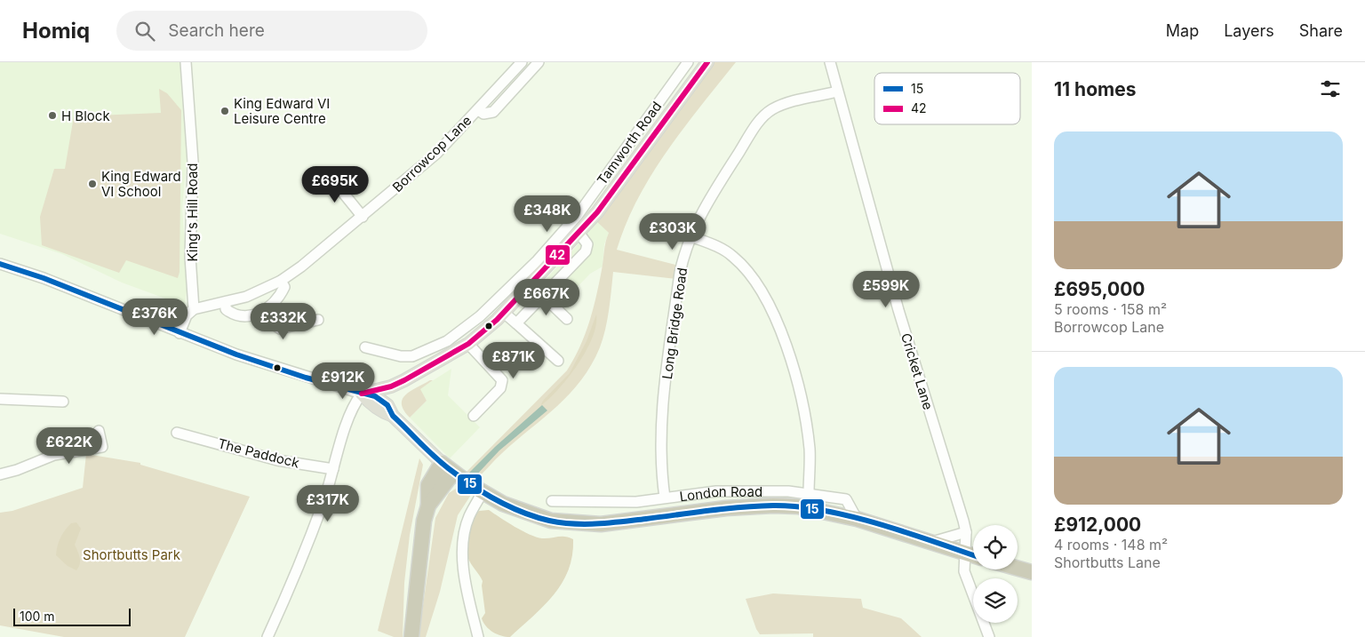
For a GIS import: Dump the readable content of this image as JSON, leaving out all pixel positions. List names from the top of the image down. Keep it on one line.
{"streets":{"highway":["London Road"],"main road":["Tamworth Road"],"street":["Borrowcop Lane","King's Hill Road","Long Bridge Road","Cricket Lane","The Paddock"]},"crossings":[["Tamworth Road","London Road"],["Borrowcop Lane","King's Hill Road"],["Long Bridge Road","Cricket Lane"],["Long Bridge Road","London Road"],["Cricket Lane","London Road"]],"parks":["Shortbutts Park"],"places":["King Edward VI Leisure Centre","H Block","King Edward VI School"],"lines":["transit line 42","transit line 15"],"legend":["15","42"],"scale_bar":"100 m","page":{"header":"Homiq","search":"Search here","nav":["Map","Layers","Share"],"heading":"11 homes","list":[{"name":"£695,000","note":"5 rooms · 158 m² · Borrowcop Lane"},{"name":"£912,000","note":"4 rooms · 148 m² · Shortbutts Lane"}],"price":["£695K","£348K","£303K","£599K","£667K","£376K","£332K","£871K","£912K","£622K","£317K"],"scale":"100 m"}}
